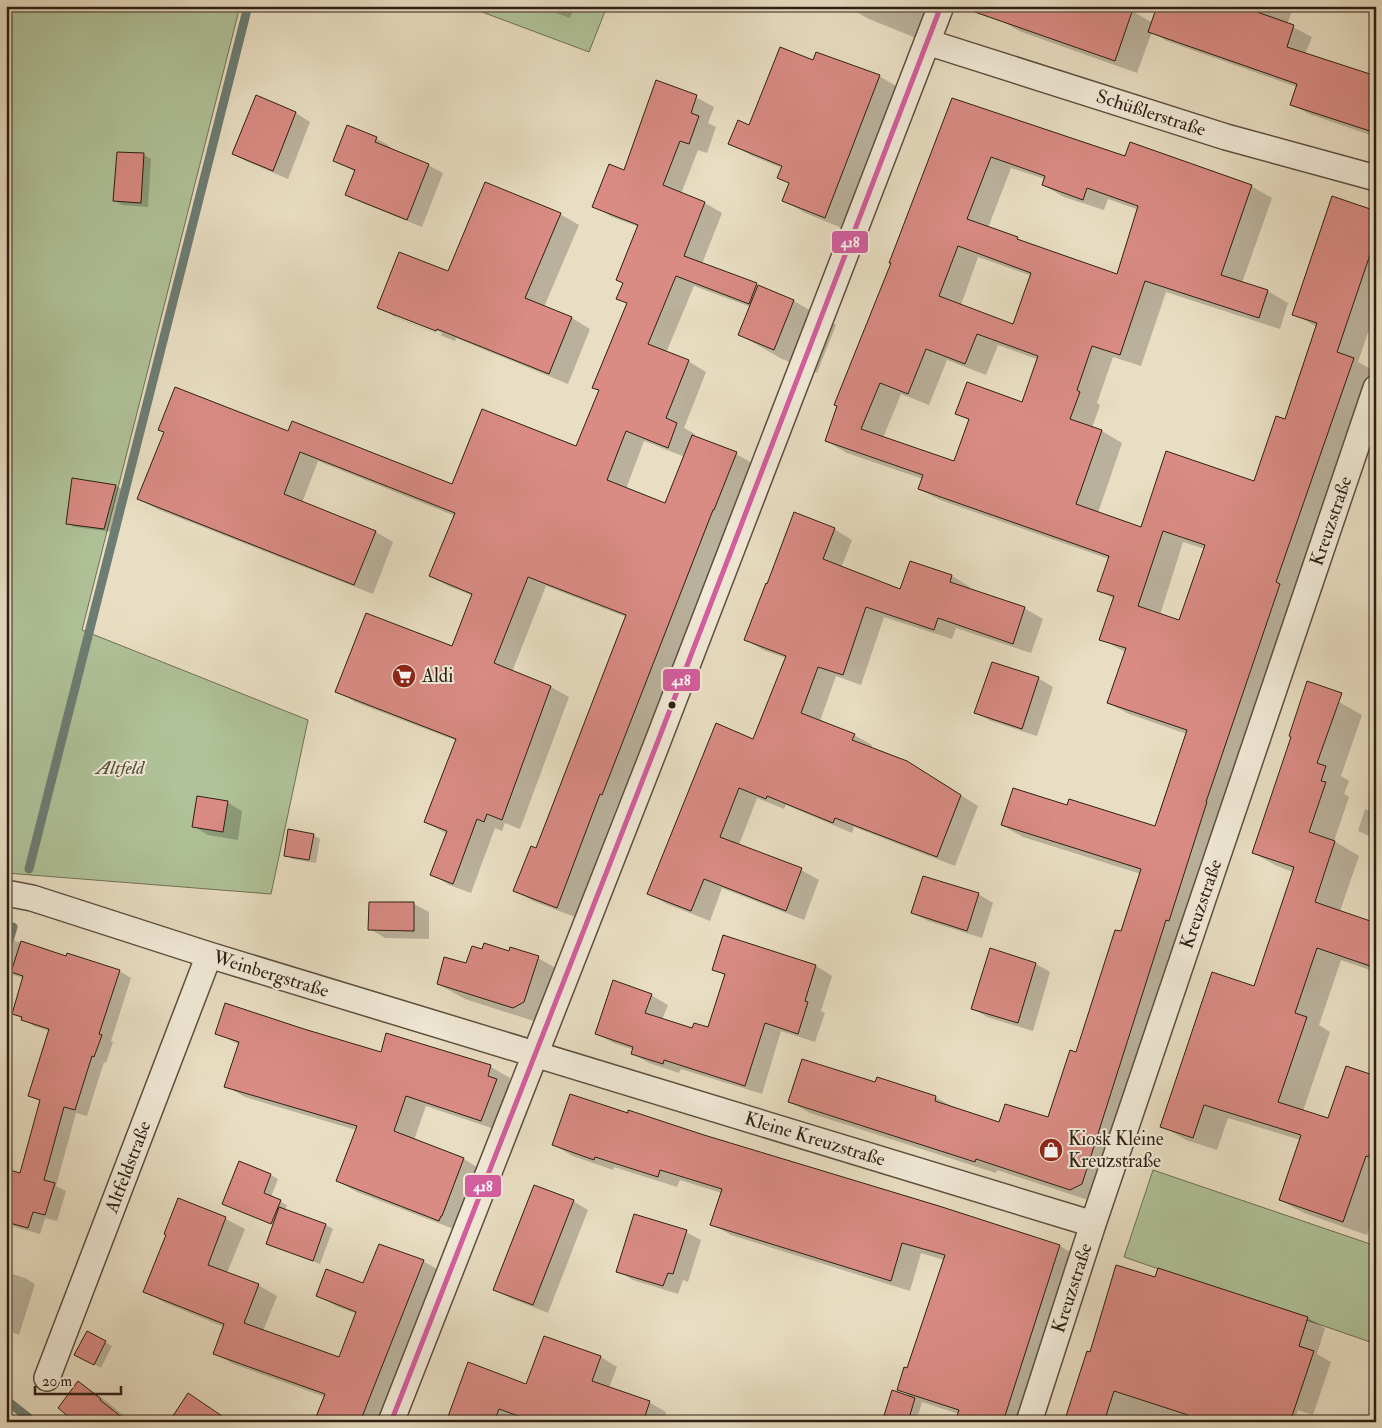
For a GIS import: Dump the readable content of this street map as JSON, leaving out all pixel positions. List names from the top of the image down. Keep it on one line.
{"streets":{"street":["Schüßlerstraße","Kreuzstraße","Weinbergstraße","Kleine Kreuzstraße","Altfeldstraße"]},"crossings":[["Kreuzstraße","Kleine Kreuzstraße"],["Weinbergstraße","Kleine Kreuzstraße"],["Weinbergstraße","Altfeldstraße"]],"parks":["Altfeld"],"places":{"supermarket":["Aldi"],"shop":["Kiosk Kleine Kreuzstraße"]},"lines":["transit line 418"],"scale_bar":"20 m"}
